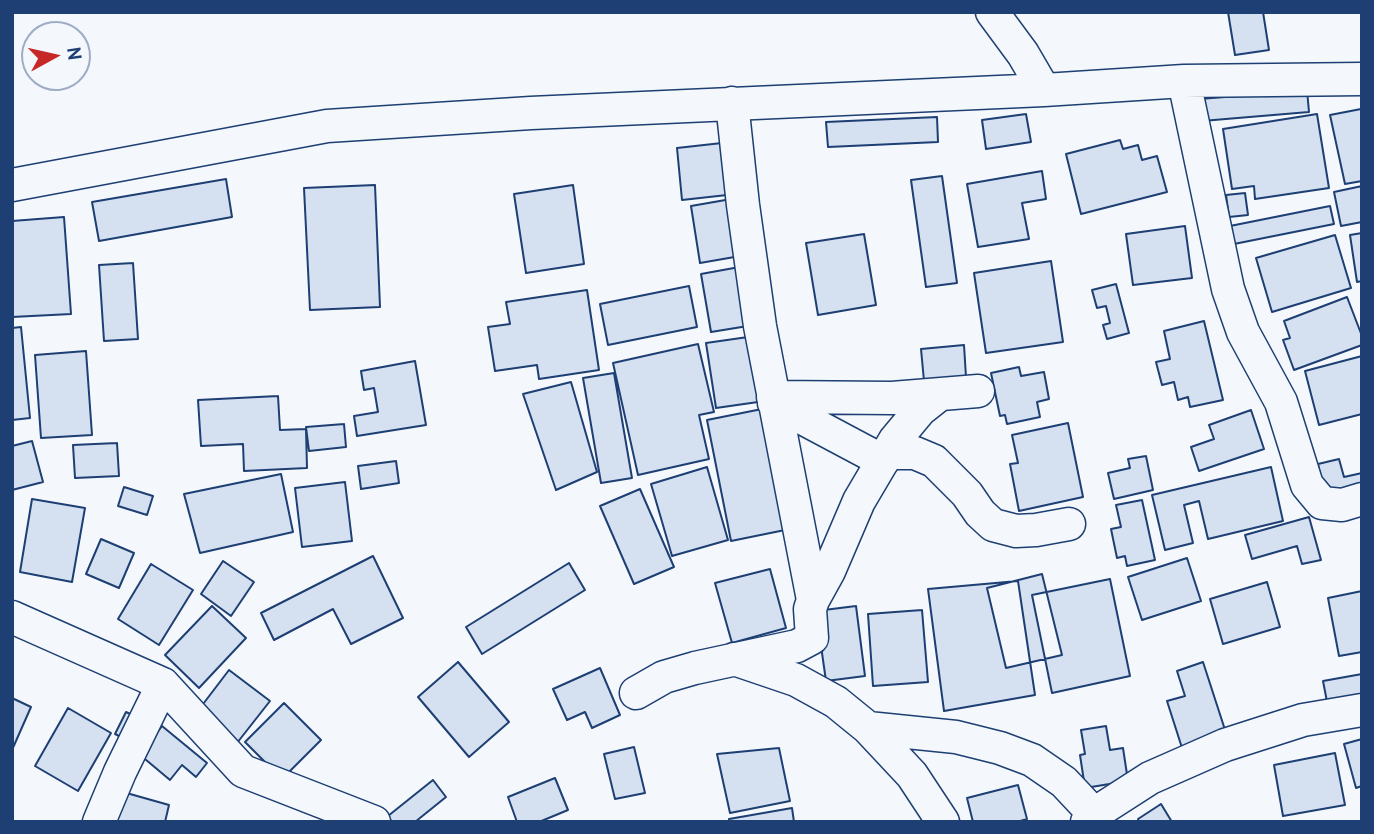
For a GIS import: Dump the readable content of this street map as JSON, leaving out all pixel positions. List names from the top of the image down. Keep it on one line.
{"north":"right"}
